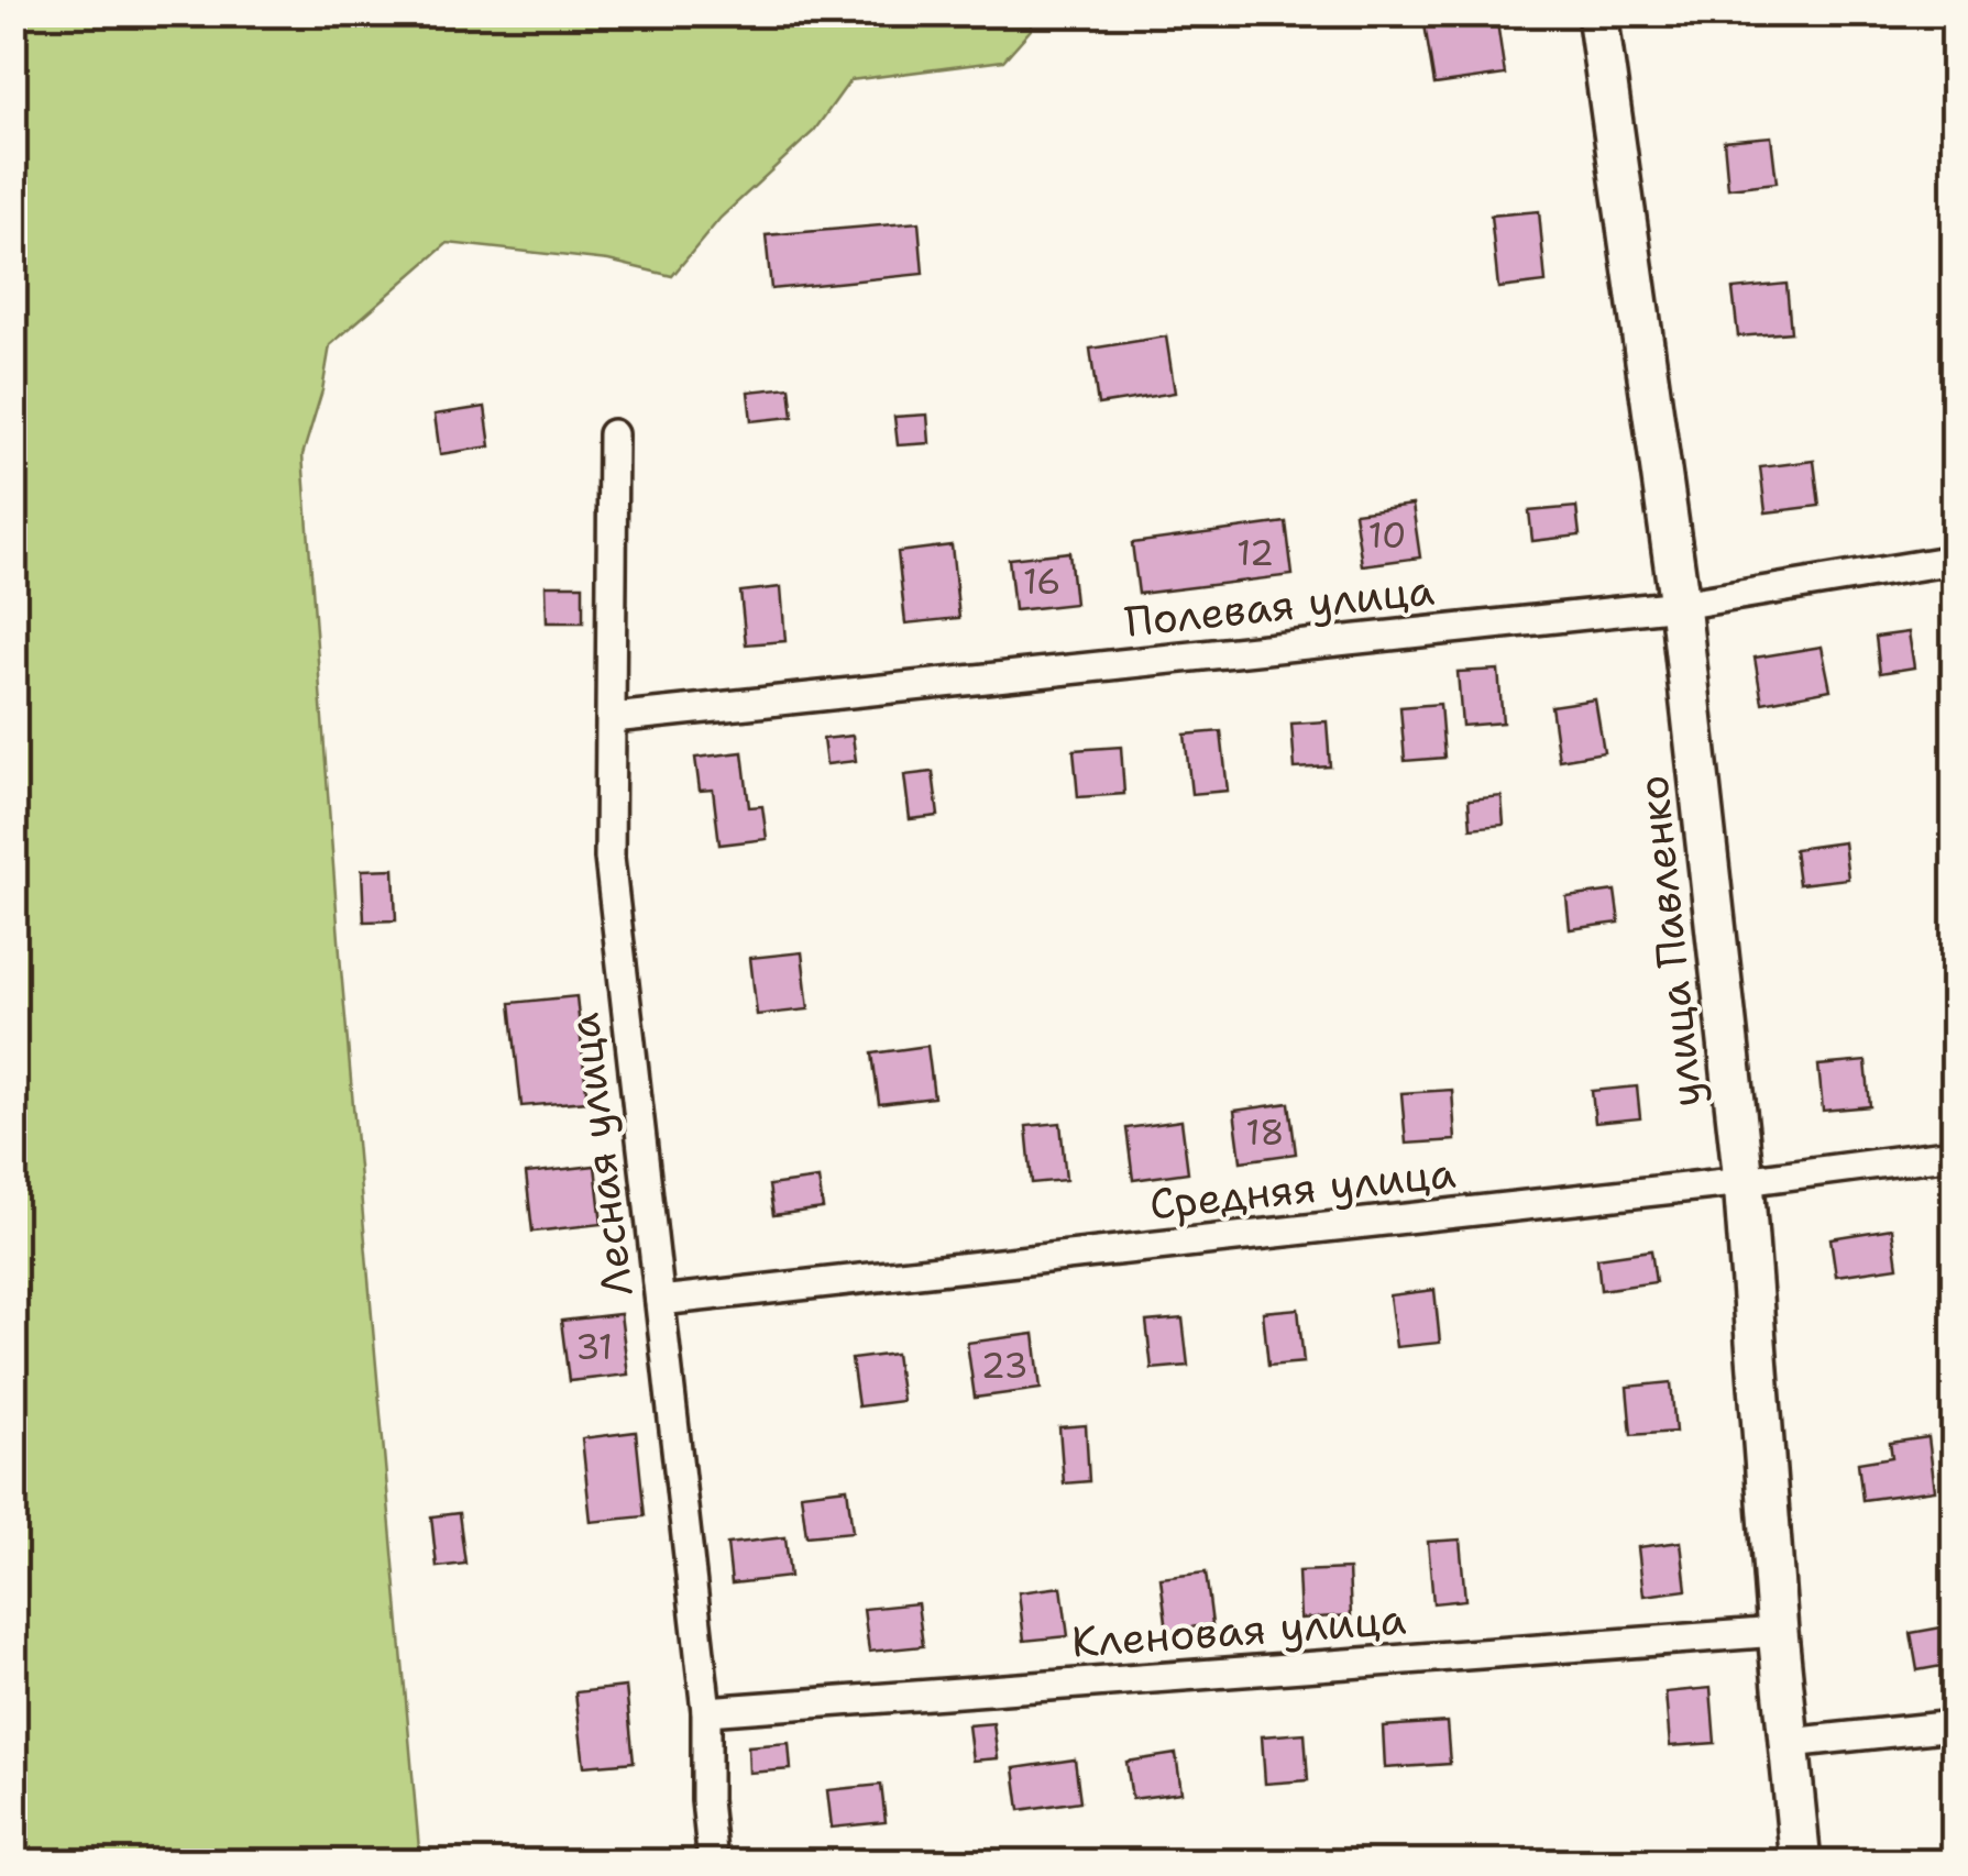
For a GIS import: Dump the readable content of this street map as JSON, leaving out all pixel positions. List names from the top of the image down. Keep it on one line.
{"streets":{"street":["Полевая улица","улица Павленко","Лесная улица","Средняя улица","Кленовая улица"]},"crossings":[["Полевая улица","улица Павленко"],["Полевая улица","Лесная улица"],["улица Павленко","Средняя улица"],["улица Павленко","Кленовая улица"],["Лесная улица","Средняя улица"],["Лесная улица","Кленовая улица"]],"house_numbers":["10","12","16","18","31","23"]}
